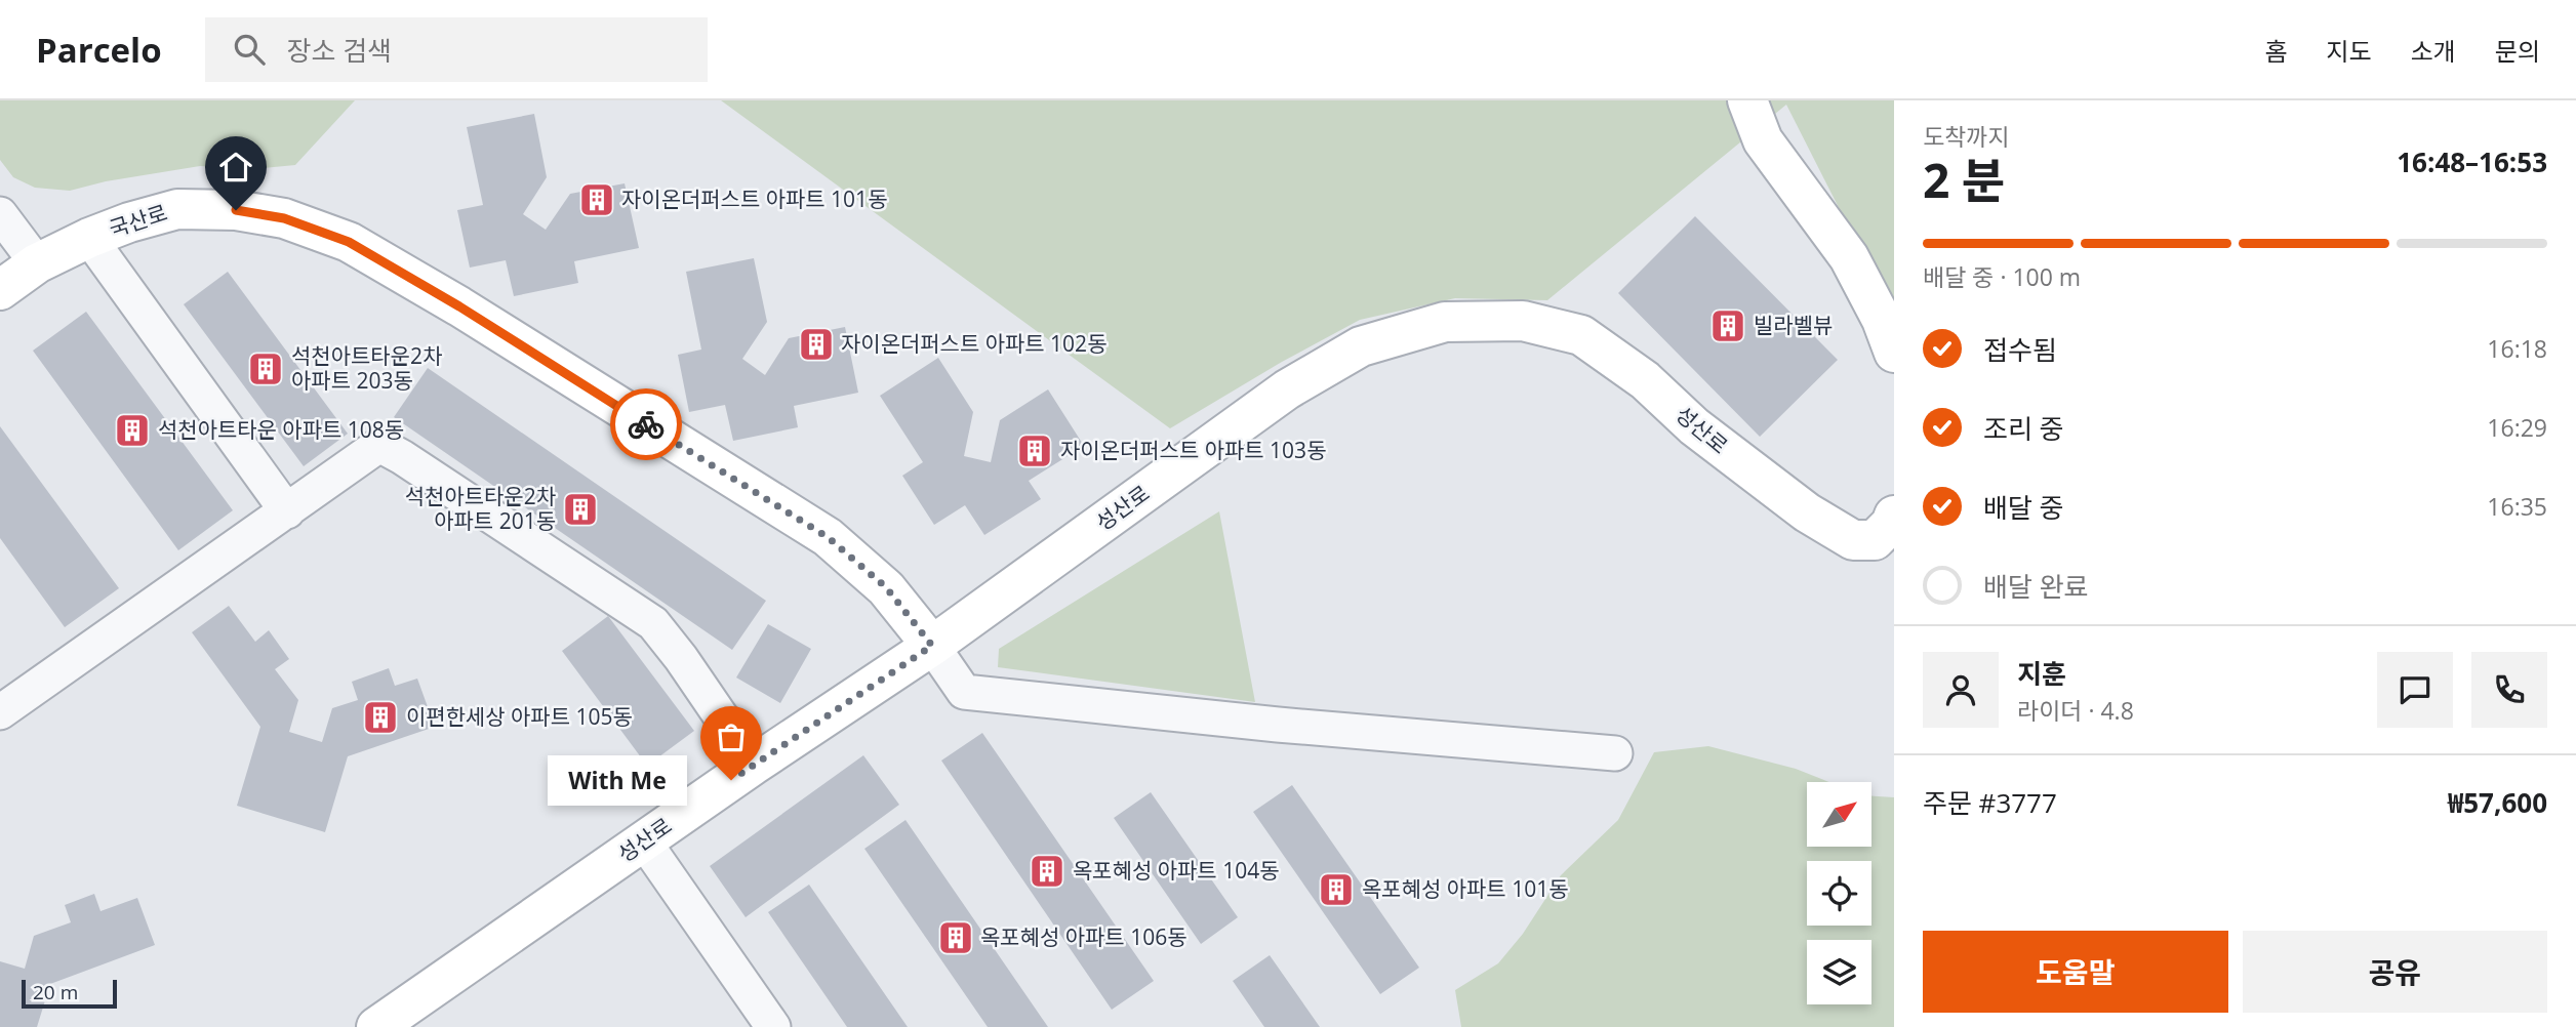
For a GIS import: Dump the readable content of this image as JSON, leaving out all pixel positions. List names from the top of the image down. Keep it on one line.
{"streets":{"street":["국산로","성산로"]},"crossings":[["국산로","성산로"]],"places":{"building":["자이온더퍼스트 아파트 101동","빌라벨뷰","자이온더퍼스트 아파트 102동","석천아트타운2차 아파트 203동","석천아트타운 아파트 108동","자이온더퍼스트 아파트 103동","석천아트타운2차 아파트 201동","이편한세상 아파트 105동","옥포혜성 아파트 104동","옥포혜성 아파트 101동","옥포혜성 아파트 106동"],"other":["With Me"]},"scale_bar":"20 m","north":"top right","page":{"header":"Parcelo","search":"장소 검색","nav":["홈","지도","소개","문의"],"heading":["2 분","도착까지","16:48–16:53"],"panel":["지훈","라이더 · 4.8","주문 #3777","₩57,600"],"bar":"배달 중 · 100 m","list":[["접수됨","16:18"],["조리 중","16:29"],["배달 중","16:35"],"배달 완료"],"bubble":"With Me","buttons":["도움말","공유"],"scale":"20 m"}}
